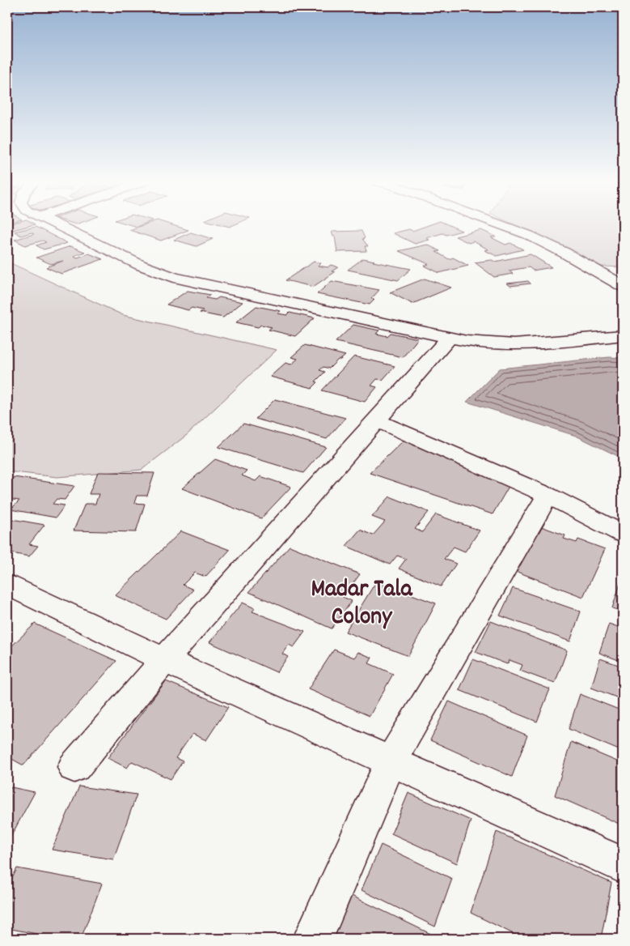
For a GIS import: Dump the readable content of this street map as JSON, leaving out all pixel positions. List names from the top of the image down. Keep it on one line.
{"districts":["Madar Tala Colony"]}
